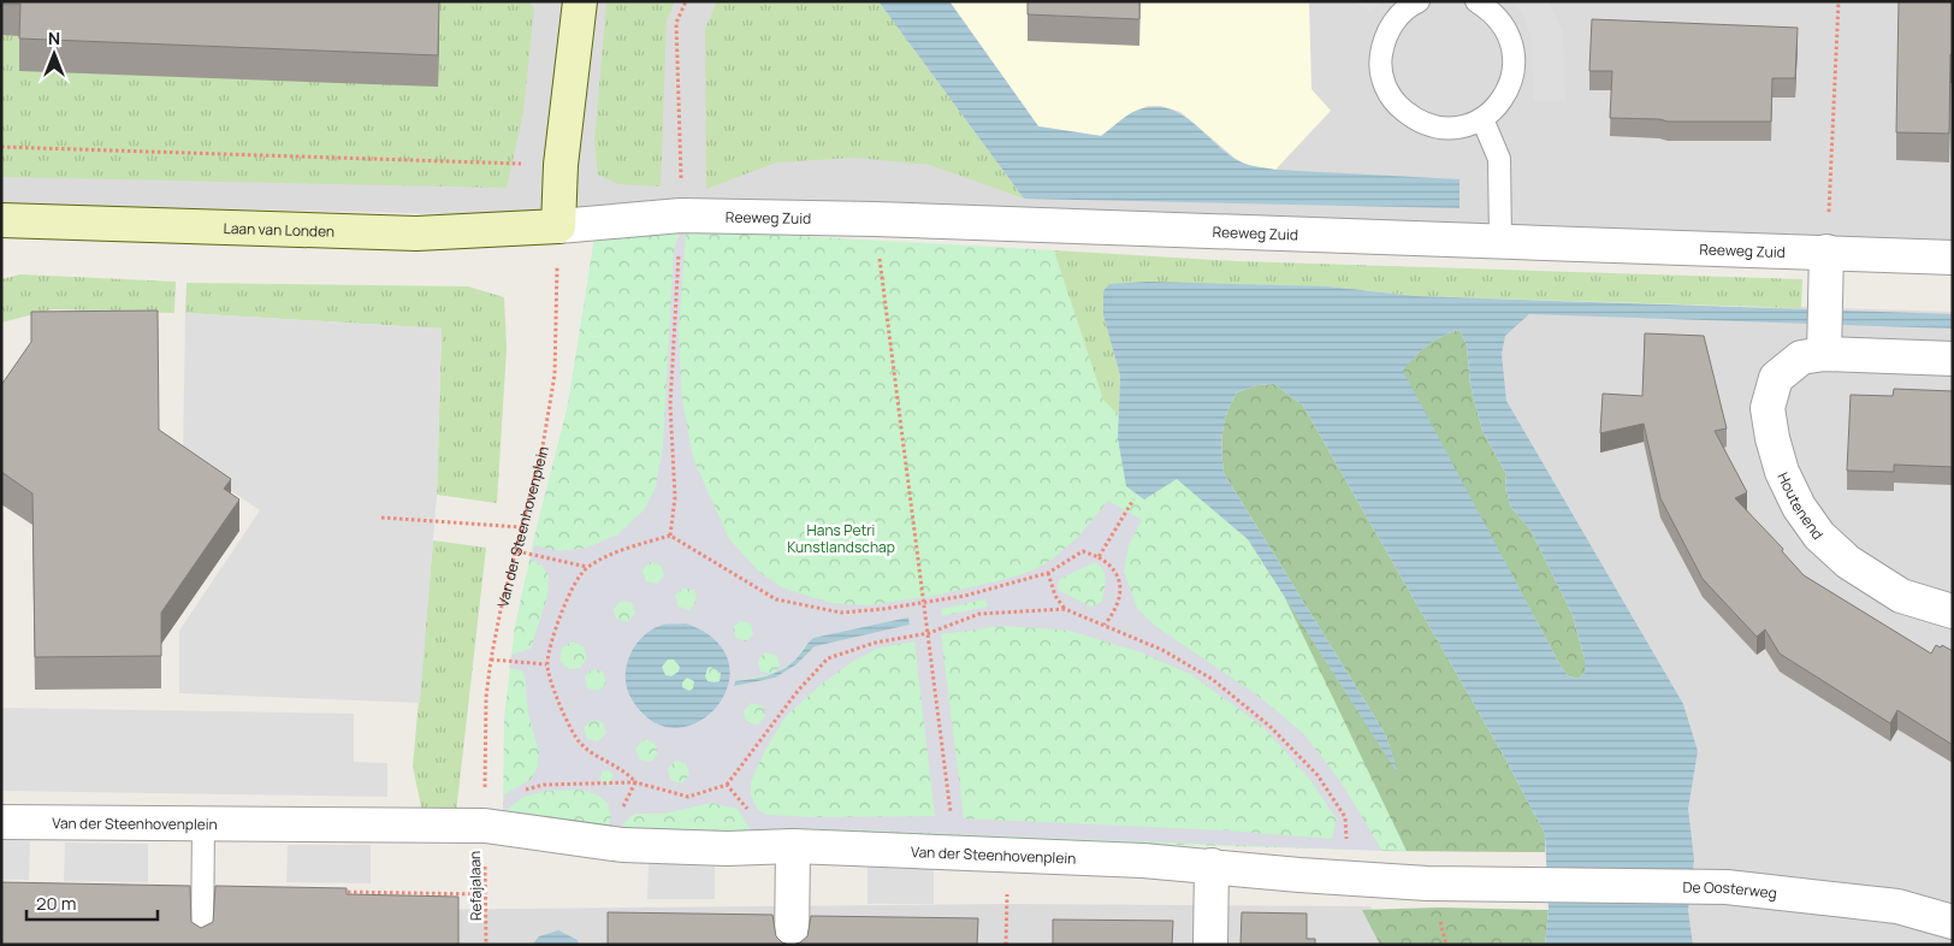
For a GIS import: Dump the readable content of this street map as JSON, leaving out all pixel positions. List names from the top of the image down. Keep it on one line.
{"streets":{"street":["Reeweg Zuid","Laan van Londen","Houtenend","Van der Steenhovenplein","De Oosterweg"],"path":["Refajalaan"]},"crossings":[["Reeweg Zuid","Laan van Londen"],["Reeweg Zuid","Van der Steenhovenplein"],["Laan van Londen","Van der Steenhovenplein"],["Van der Steenhovenplein","Refajalaan"],["Van der Steenhovenplein","De Oosterweg"]],"parks":["Hans Petri Kunstlandschap"],"scale_bar":"20 m","north":"top"}
